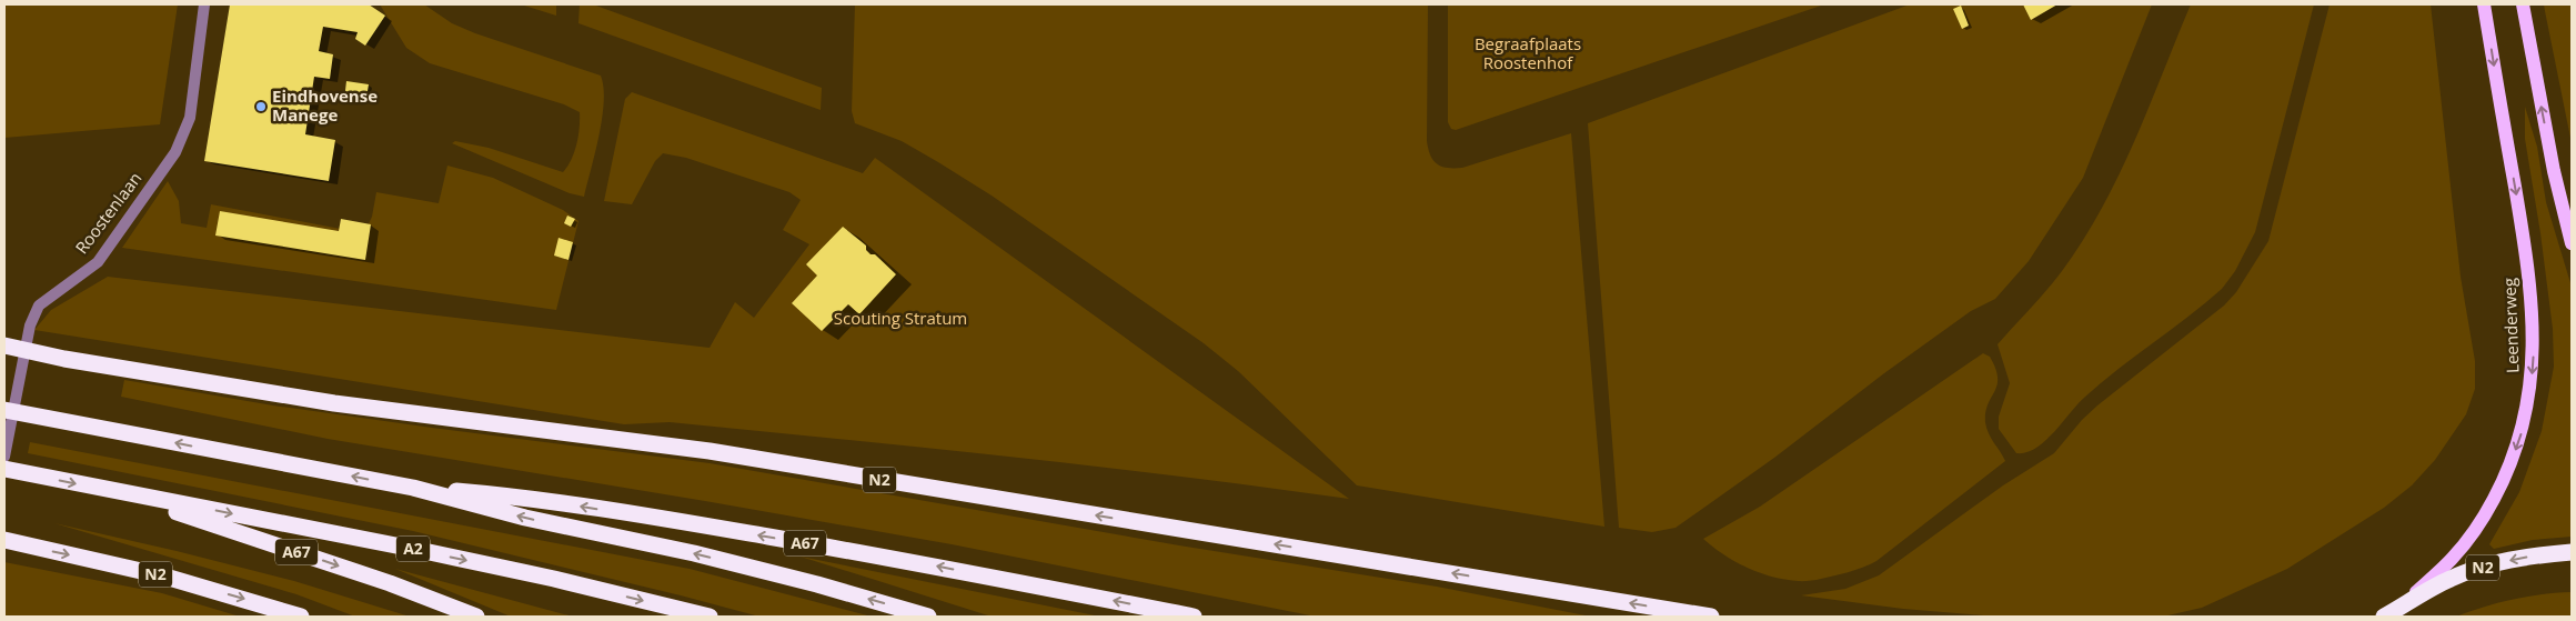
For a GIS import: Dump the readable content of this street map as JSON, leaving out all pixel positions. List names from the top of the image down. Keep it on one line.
{"streets":{"highway":["N2","A67","A2"],"main road":["Leenderweg"],"street":["Roostenlaan"]},"crossings":[["Leenderweg","N2"],["A67","A2"]],"parks":["Begraafplaats Roostenhof","Scouting Stratum"],"places":["Eindhovense Manege"]}
